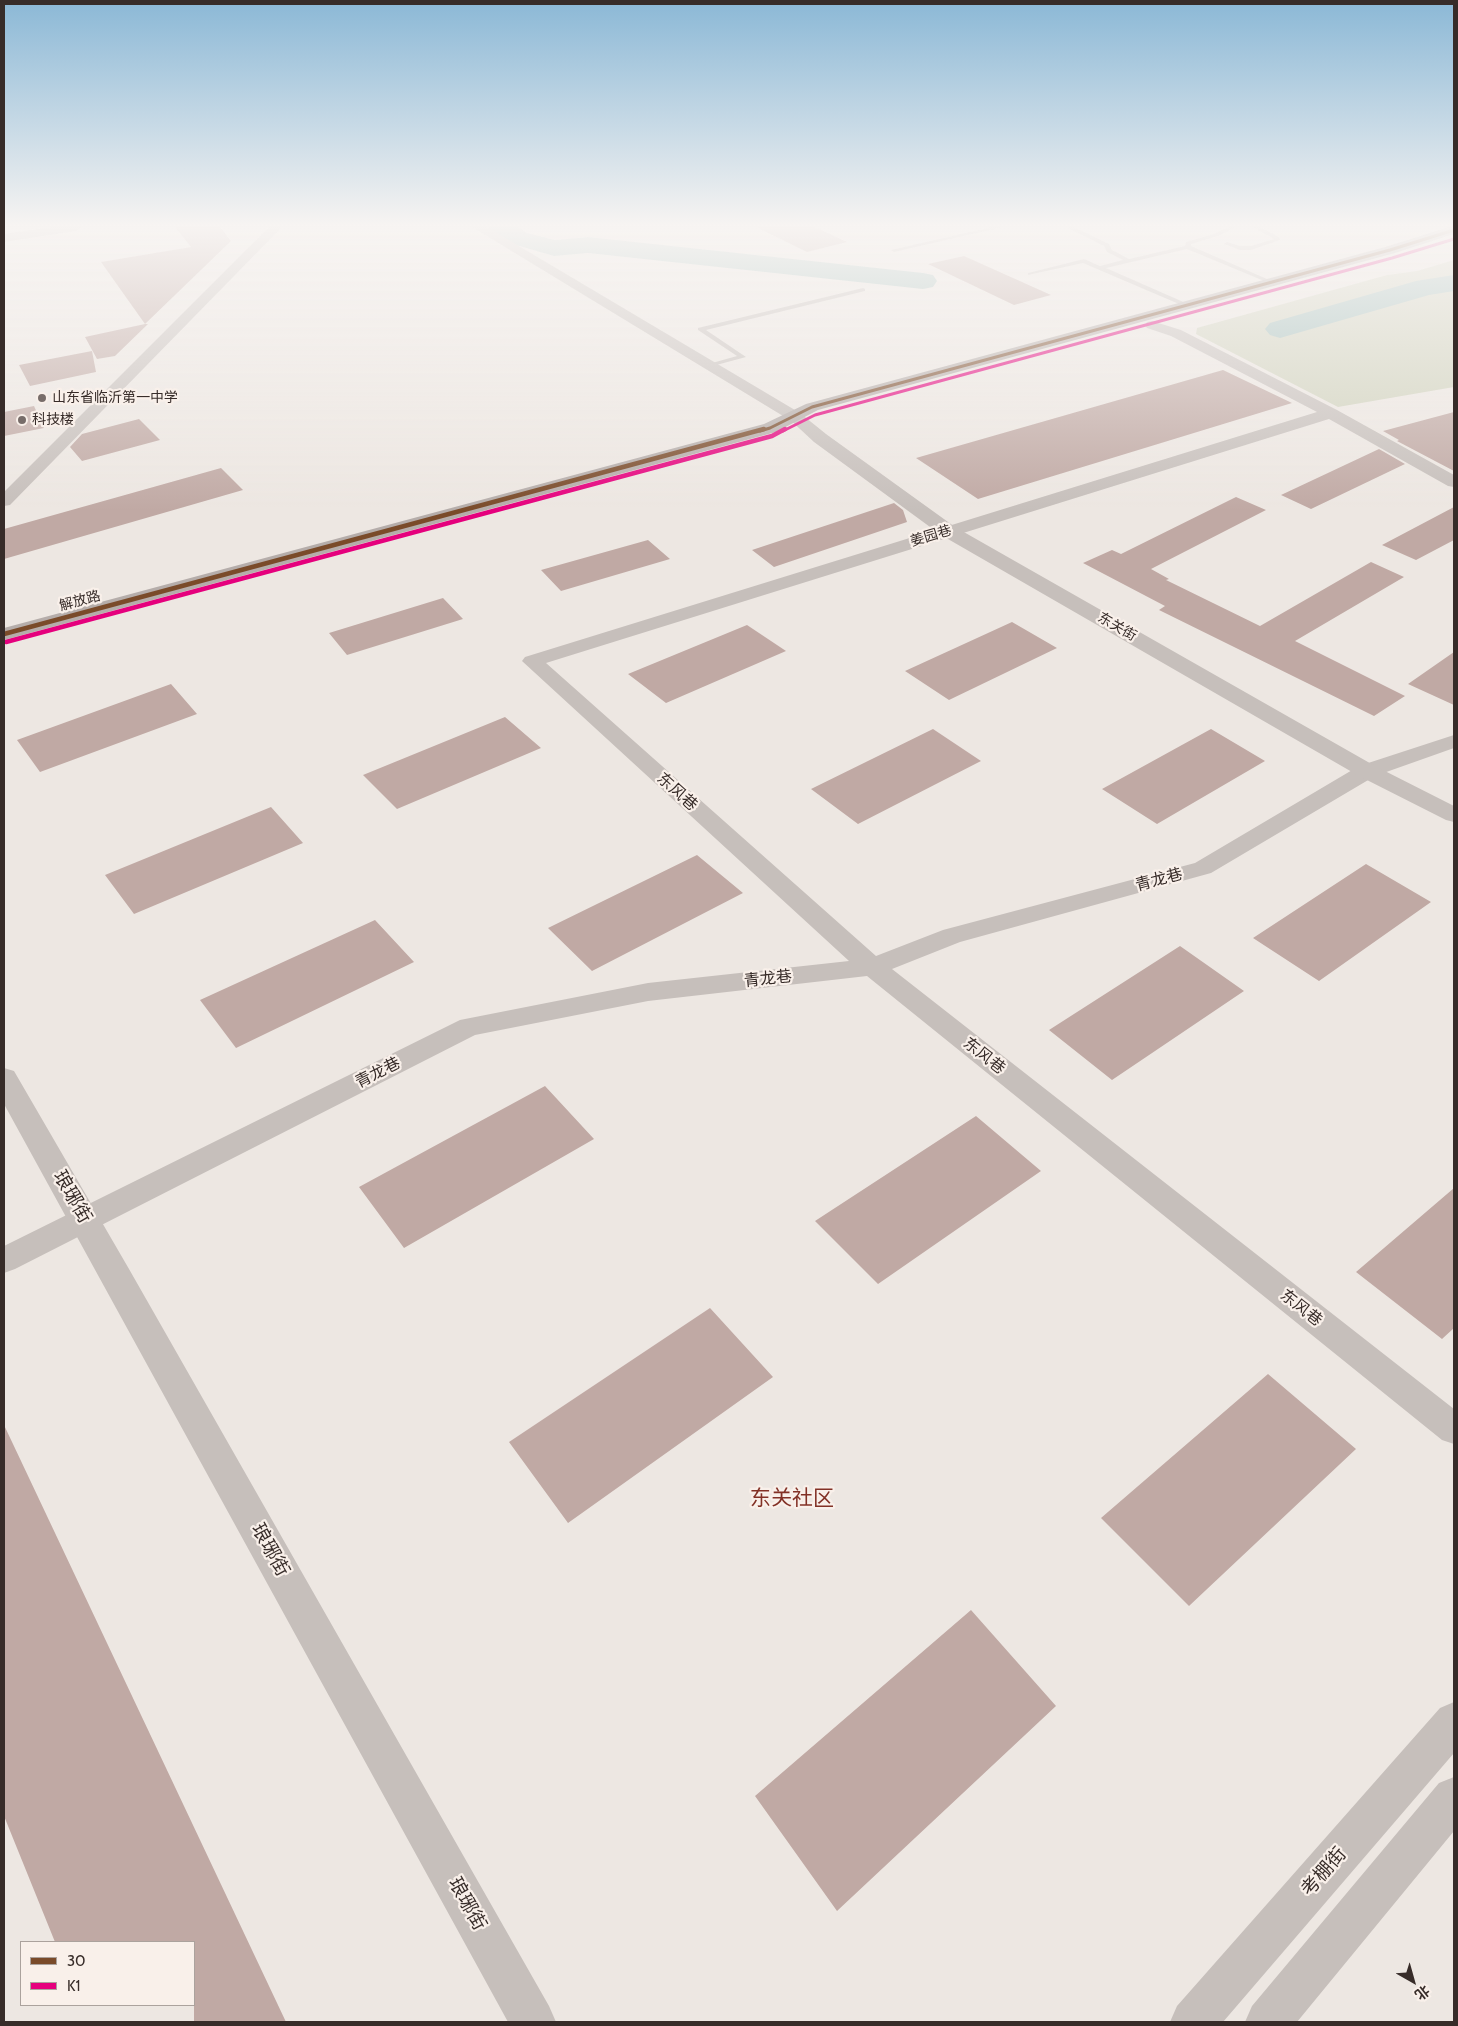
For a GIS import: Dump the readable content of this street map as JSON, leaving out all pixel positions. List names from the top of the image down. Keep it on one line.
{"streets":{"main road":["解放路"],"street":["姜园巷","东关街","东风巷","青龙巷","琅琊街","考棚街"]},"crossings":[["姜园巷","东关街"],["姜园巷","东风巷"],["解放路","东关街"],["东关街","青龙巷"],["东风巷","青龙巷"],["青龙巷","琅琊街"]],"districts":["东关社区"],"places":["山东省临沂第一中学","科技楼"],"lines":["transit line 30","transit line K1"],"legend":["30","K1"],"north":"bottom right"}
